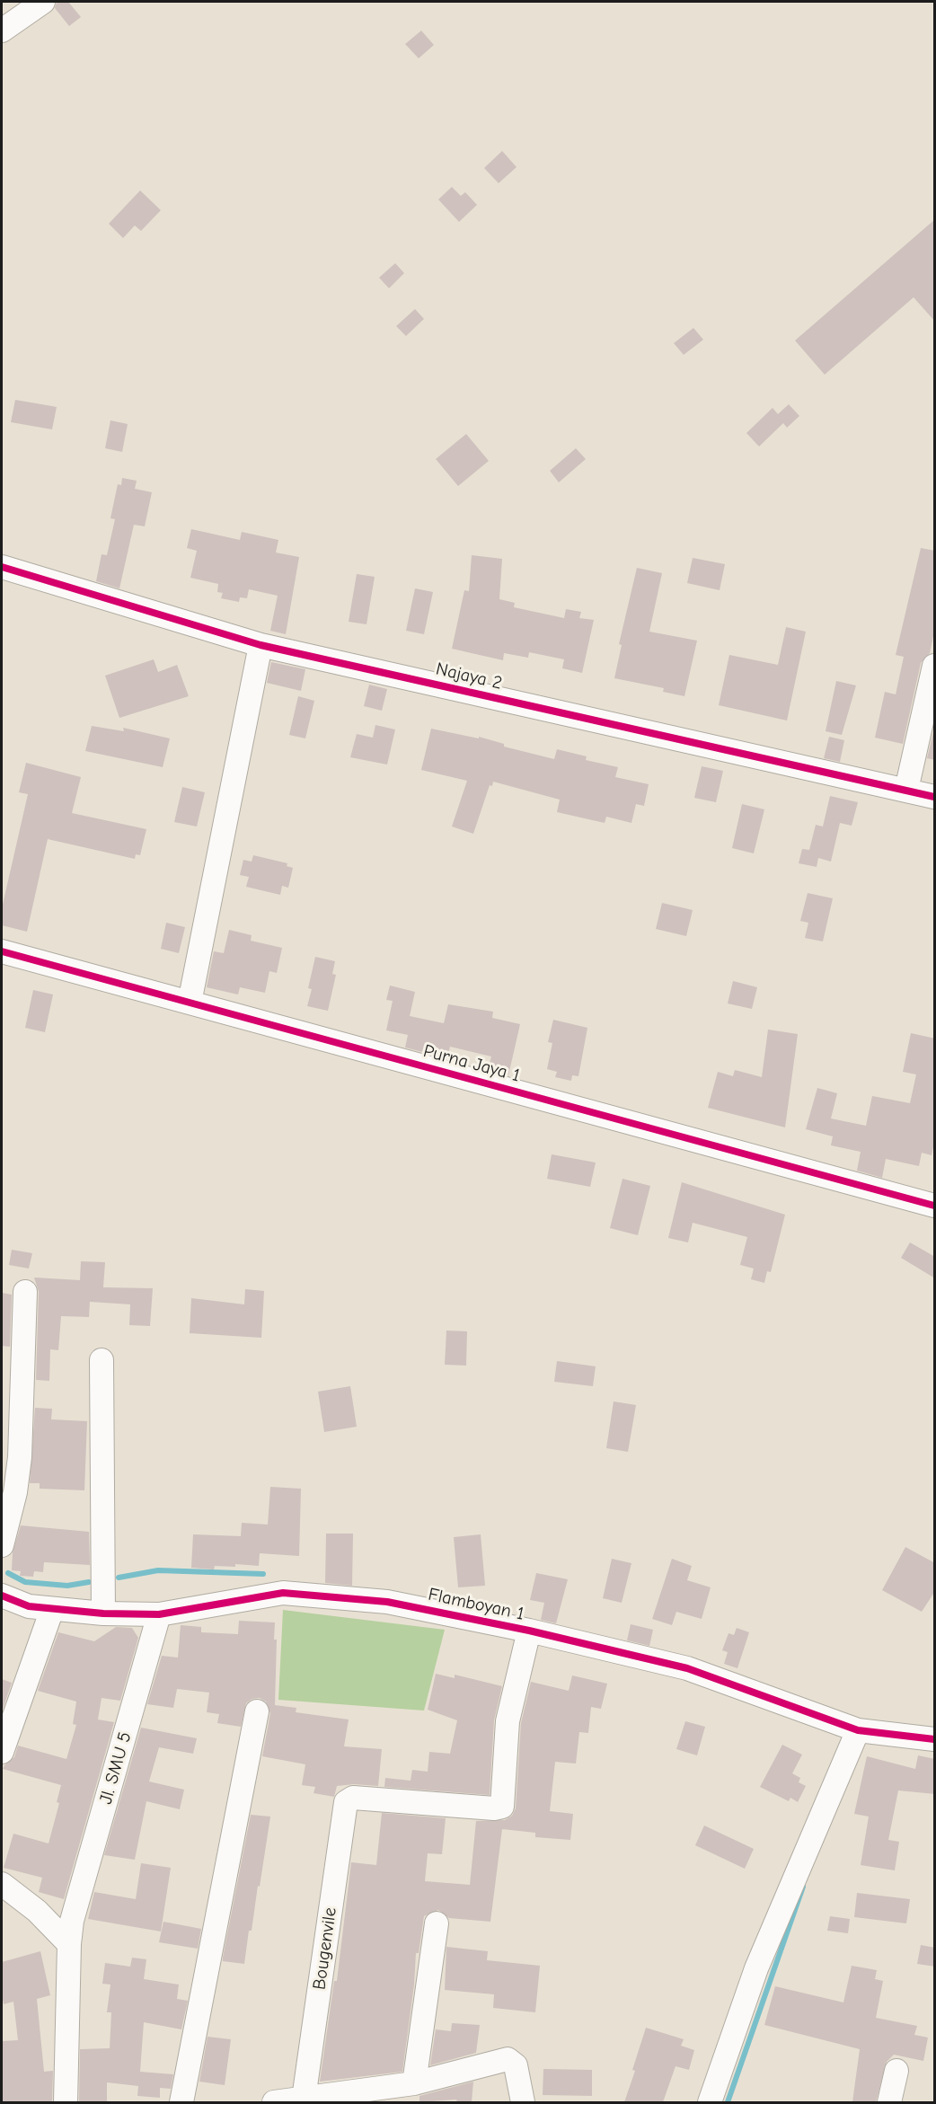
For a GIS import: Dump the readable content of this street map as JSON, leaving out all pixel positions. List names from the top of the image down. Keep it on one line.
{"streets":{"street":["Najaya 2","Purna Jaya 1","Flamboyan 1","Jl. SMU 5","Bougenvile"]},"crossings":[["Flamboyan 1","Jl. SMU 5"],["Flamboyan 1","Bougenvile"]]}
